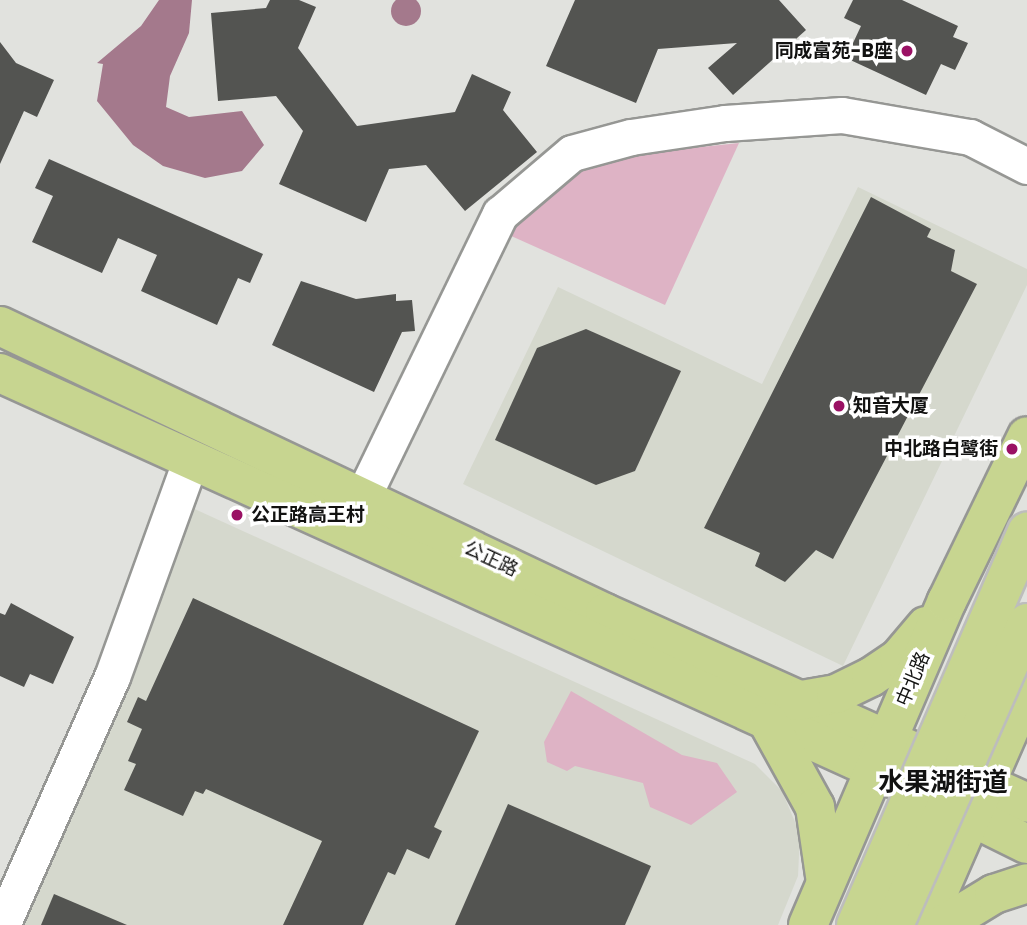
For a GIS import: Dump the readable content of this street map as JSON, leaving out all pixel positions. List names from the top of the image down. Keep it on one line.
{"streets":{"main road":["公正路","中北路"]},"crossings":[["公正路","中北路"]],"districts":["水果湖街道"],"places":["同成富苑-B座","知音大厦","中北路白鹭街","公正路高王村"]}
